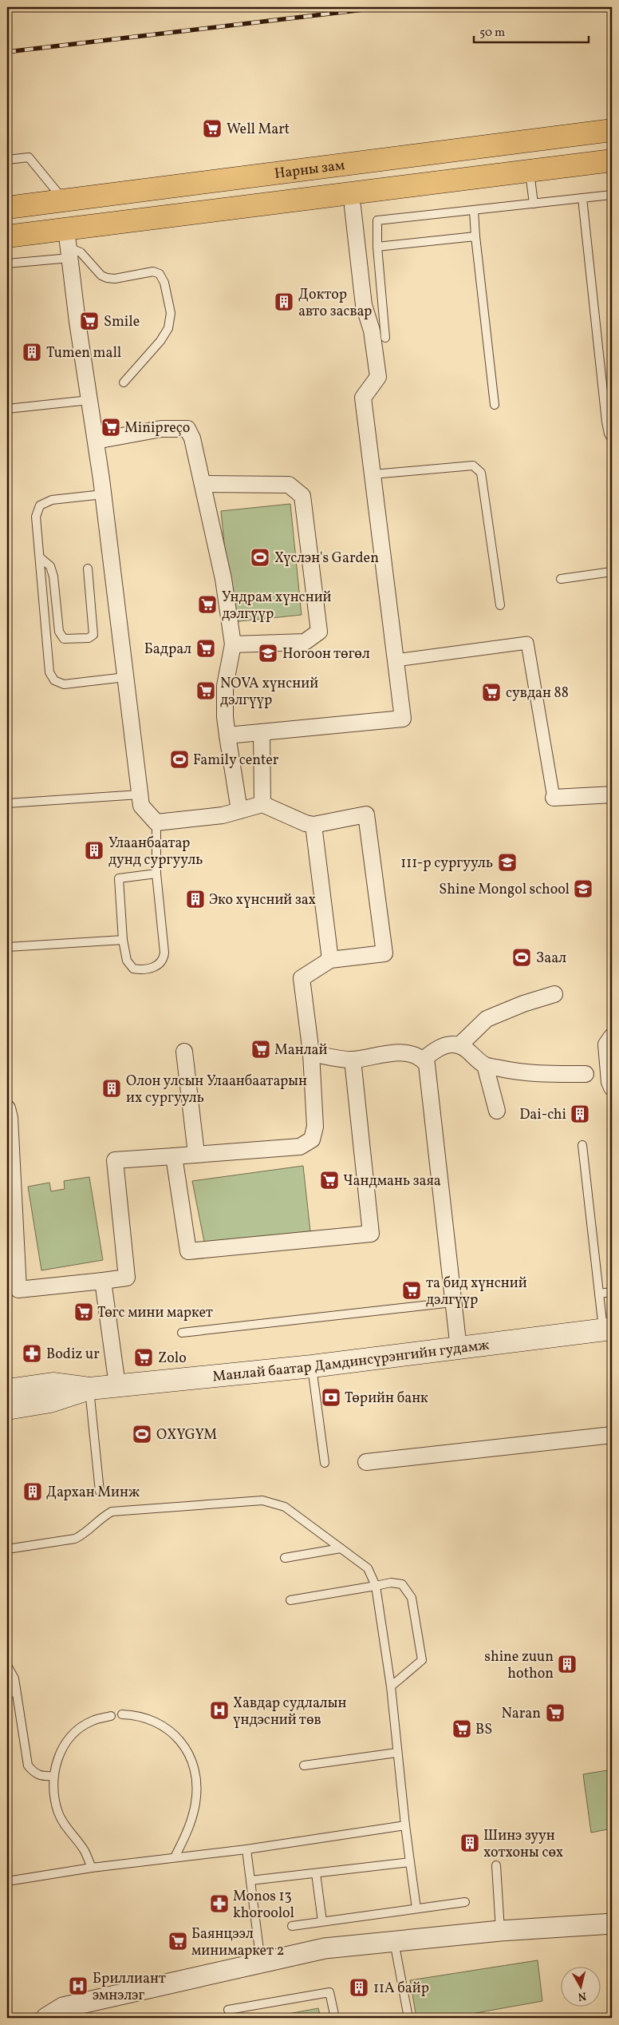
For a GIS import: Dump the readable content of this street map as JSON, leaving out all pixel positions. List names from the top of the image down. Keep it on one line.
{"streets":{"main road":["Нарны зам","Манлай баатар Дамдинсүрэнгийн гудамж"]},"places":{"supermarket":["Well Mart","Smile","Minipreço","Ундрам хүнсний дэлгүүр","Бадрал","NOVA хүнсний дэлгүүр","сувдан 88","Манлай","Чандмань заяа","та бид хүнсний дэлгүүр","Төгс мини маркет","Zolo","Naran","BS","Баянцээл минимаркет 2"],"building":["Доктор авто засвар","Tumen mall","Улаанбаатар дунд сургууль","Эко хүнсний зах","Олон улсын Улаанбаатарын их сургууль","Dai-chi","Дархан Минж","shine zuun hothon","Шинэ зуун хотхоны сөх","11А байр"],"sports":["Хүслэн's Garden","Family center","Заал","OXYGYM"],"school or university":["Ногоон төгөл","111-р сургууль","Shine Mongol school"],"pharmacy":["Bodiz ur","Monos 13 khoroolol"],"bank":["Төрийн банк"],"hospital":["Хавдар судлалын үндэсний төв","Бриллиант эмнэлэг"]},"scale_bar":"50 m","north":"bottom"}
